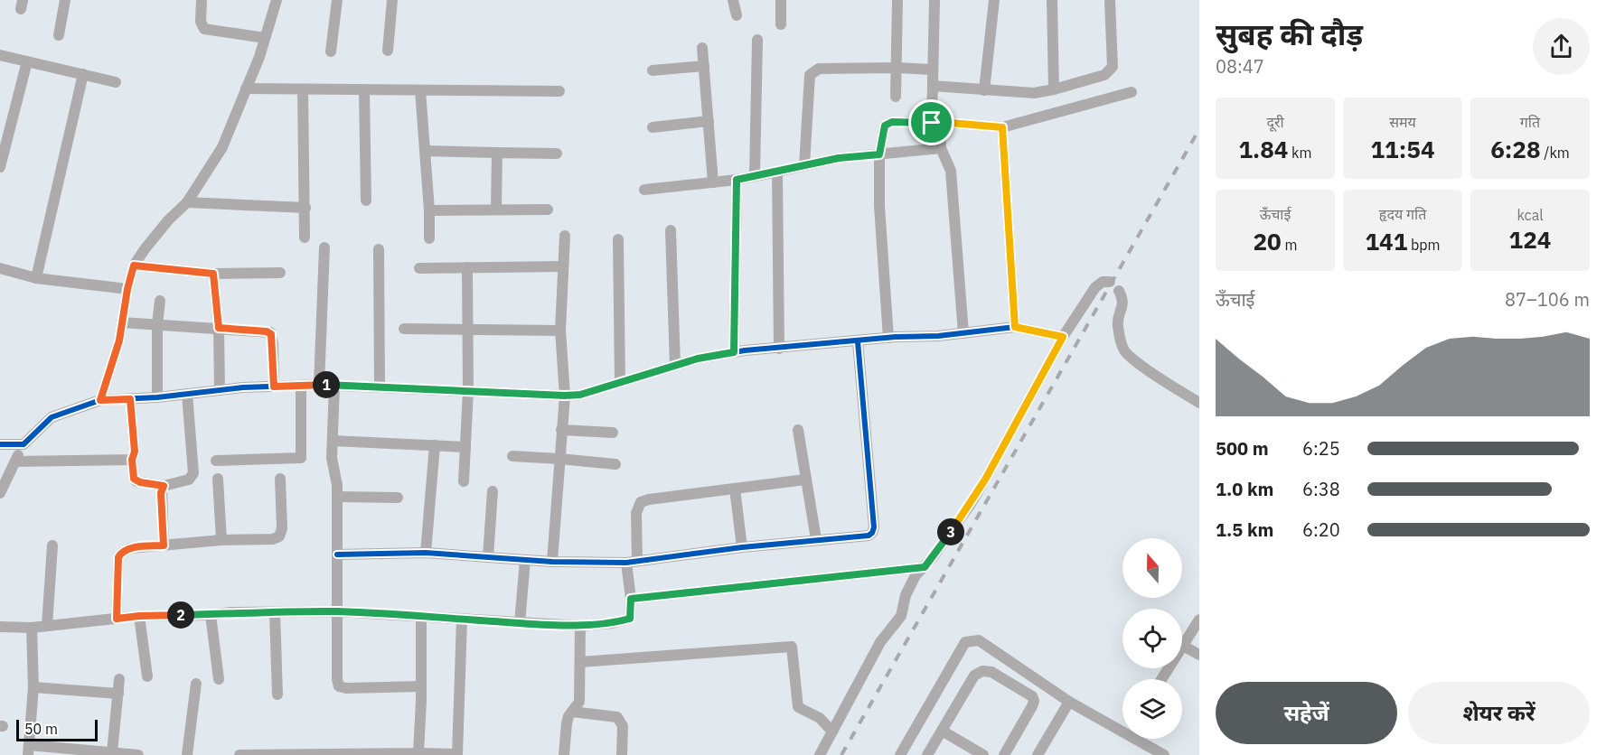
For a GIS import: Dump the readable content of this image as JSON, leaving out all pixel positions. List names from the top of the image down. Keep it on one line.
{"scale_bar":"50 m","north":"top","page":{"heading":["सुबह की दौड़","08:47"],"stats":[["दूरी","1.84 km"],["समय","11:54"],["गति","6:28 /km"],["ऊँचाई","20 m"],["हृदय गति","141 bpm"],["kcal","124"]],"chart":["ऊँचाई","87–106 m"],"pins":["1","3","2"],"list":[{"name":"500 m","note":"6:25"},{"name":"1.0 km","note":"6:38"},{"name":"1.5 km","note":"6:20"}],"buttons":["सहेजें","शेयर करें"],"scale":"50 m"}}
